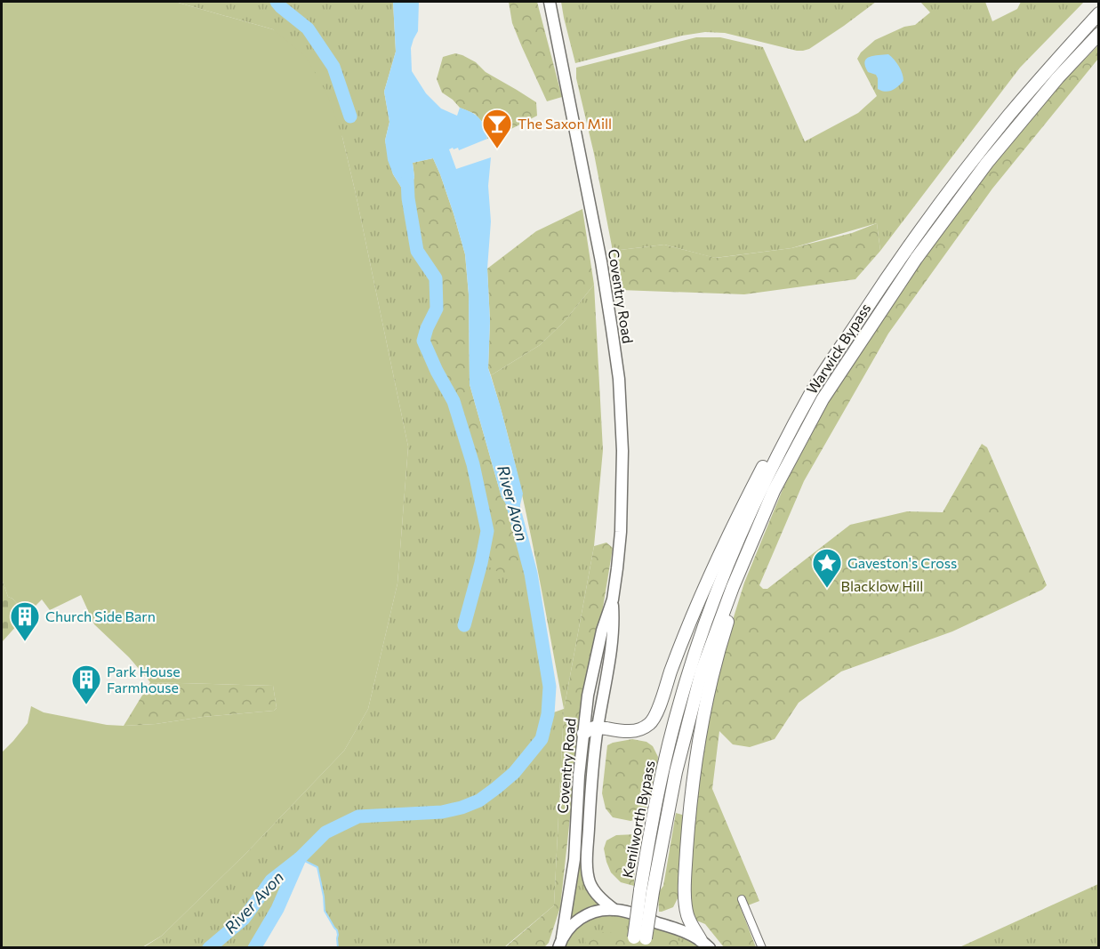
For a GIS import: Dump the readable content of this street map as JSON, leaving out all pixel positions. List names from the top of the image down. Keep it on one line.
{"streets":{"highway":["Warwick Bypass","Kenilworth Bypass"],"main road":["Coventry Road"]},"crossings":[["Warwick Bypass","Kenilworth Bypass"]],"water":["River Avon"],"parks":["Blacklow Hill"],"places":{"bar":["The Saxon Mill"],"place":["Gaveston's Cross"],"building":["Church Side Barn","Park House Farmhouse"]}}
